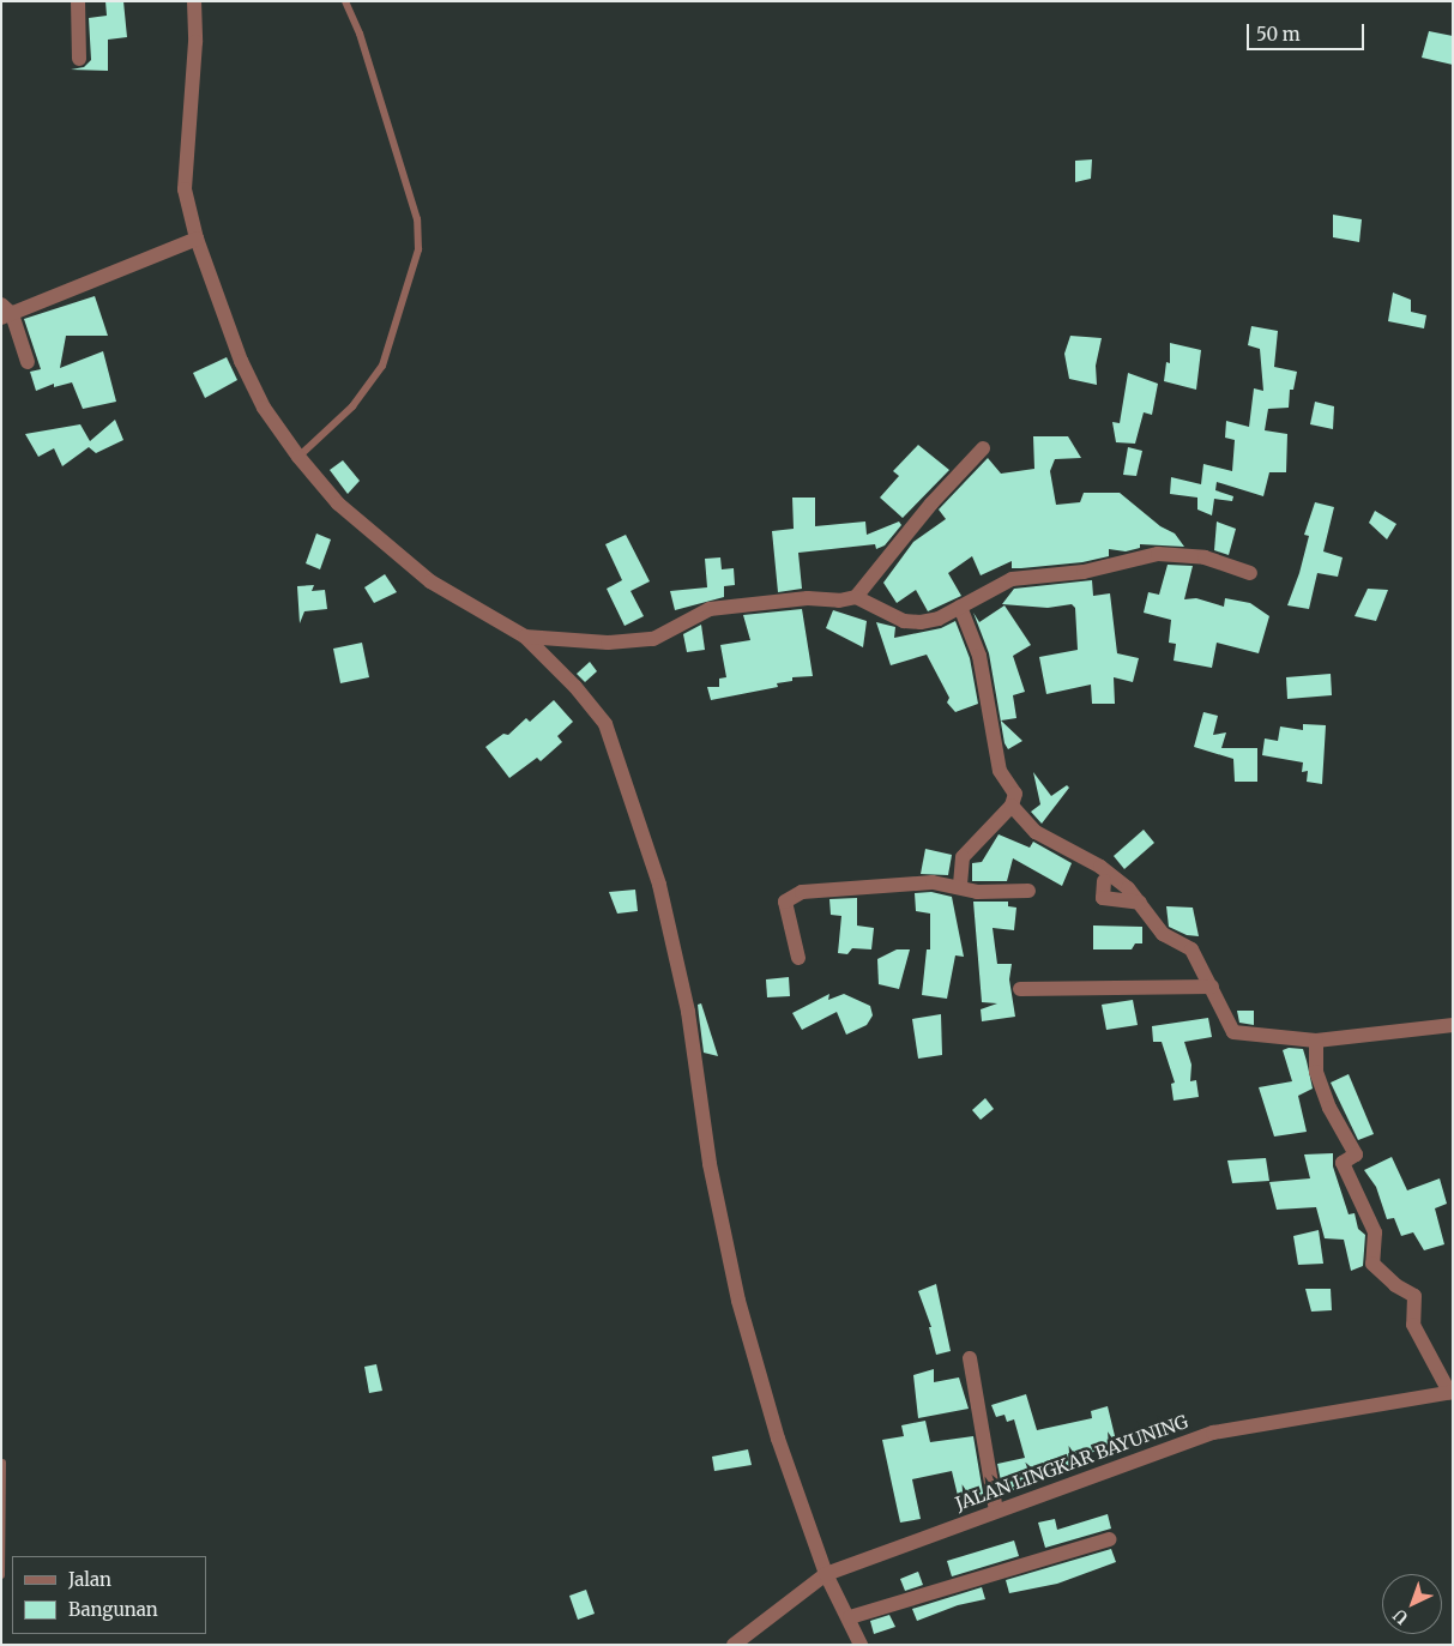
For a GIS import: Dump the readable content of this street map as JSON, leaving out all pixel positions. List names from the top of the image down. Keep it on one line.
{"streets":{"street":["JALAN LINGKAR BAYUNING"]},"legend":["Jalan","Bangunan"],"scale_bar":"50 m","north":"bottom left"}
